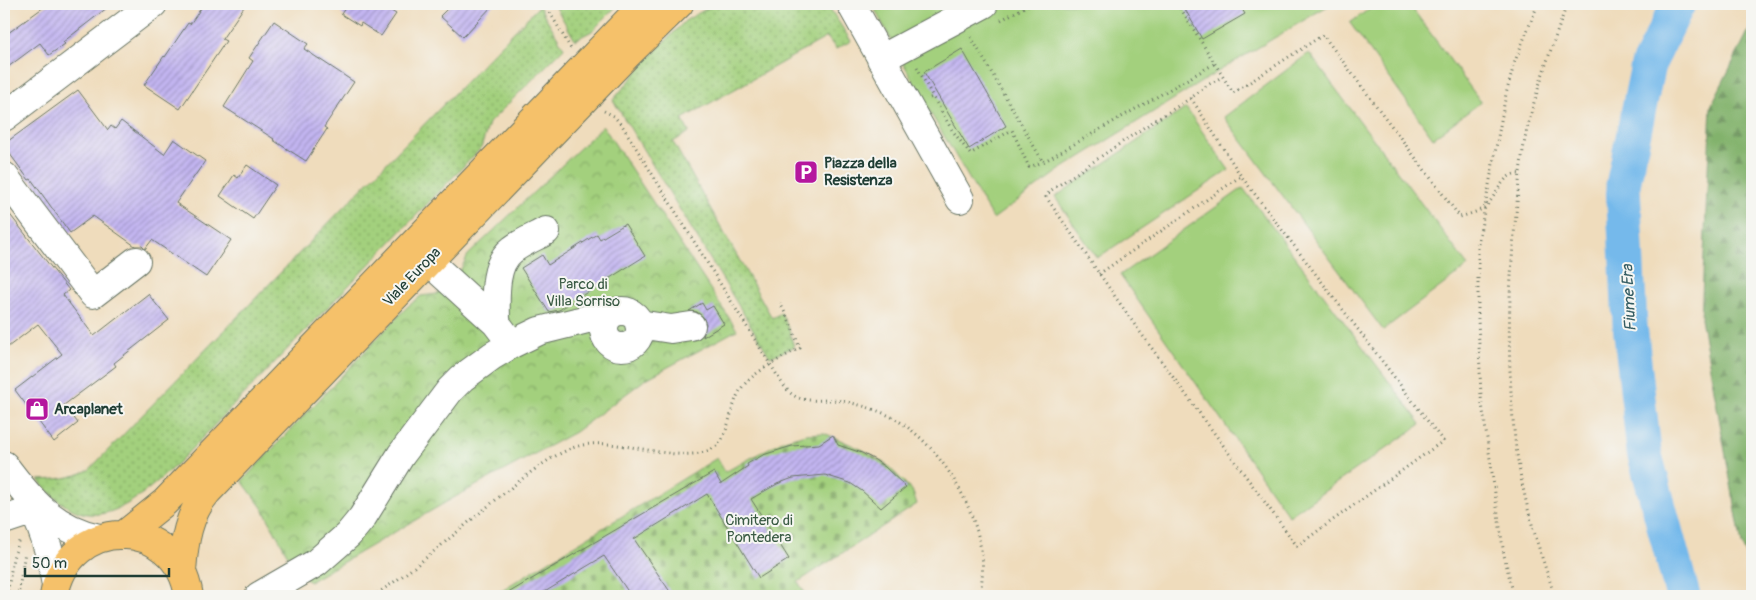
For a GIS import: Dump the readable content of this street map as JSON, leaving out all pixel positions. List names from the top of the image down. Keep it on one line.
{"streets":{"main road":["Viale Europa"]},"water":["Fiume Era"],"parks":["Parco di Villa Sorriso","Cimitero di Pontedera"],"places":{"parking":["Piazza della Resistenza"],"shop":["Arcaplanet"]},"scale_bar":"50 m"}
